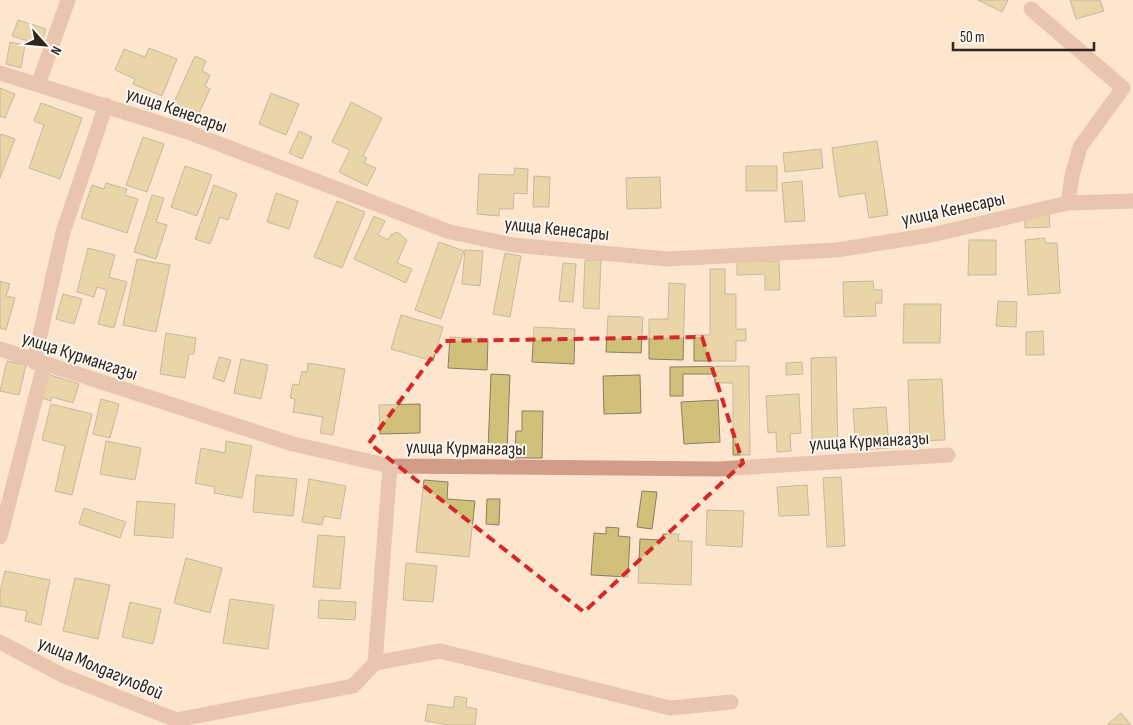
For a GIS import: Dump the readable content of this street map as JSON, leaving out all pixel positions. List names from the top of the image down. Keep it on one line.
{"streets":{"street":["улица Кенесары","улица Курмангазы","улица Молдагуловой"]},"scale_bar":"50 m","north":"bottom right"}
